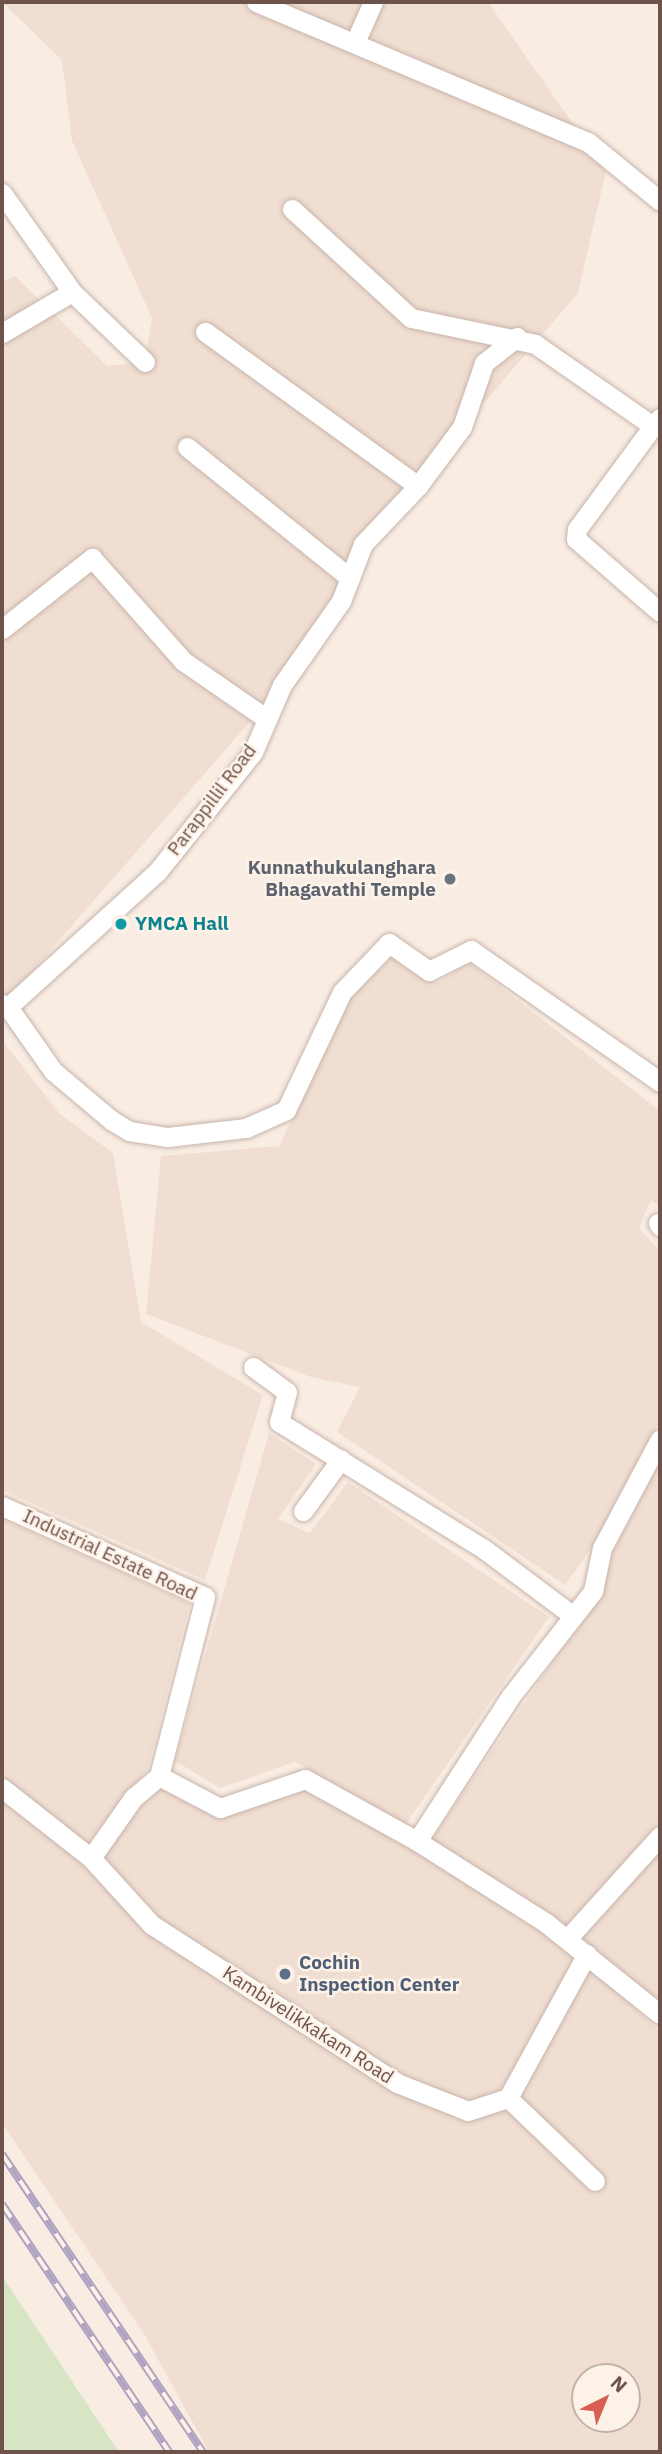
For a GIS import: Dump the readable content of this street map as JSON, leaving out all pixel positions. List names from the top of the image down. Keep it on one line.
{"streets":{"street":["Parappillil Road","Industrial Estate Road","Kambivelikkakam Road"]},"places":["Kunnathukulanghara Bhagavathi Temple","YMCA Hall","Cochin Inspection Center"],"north":"top right"}
